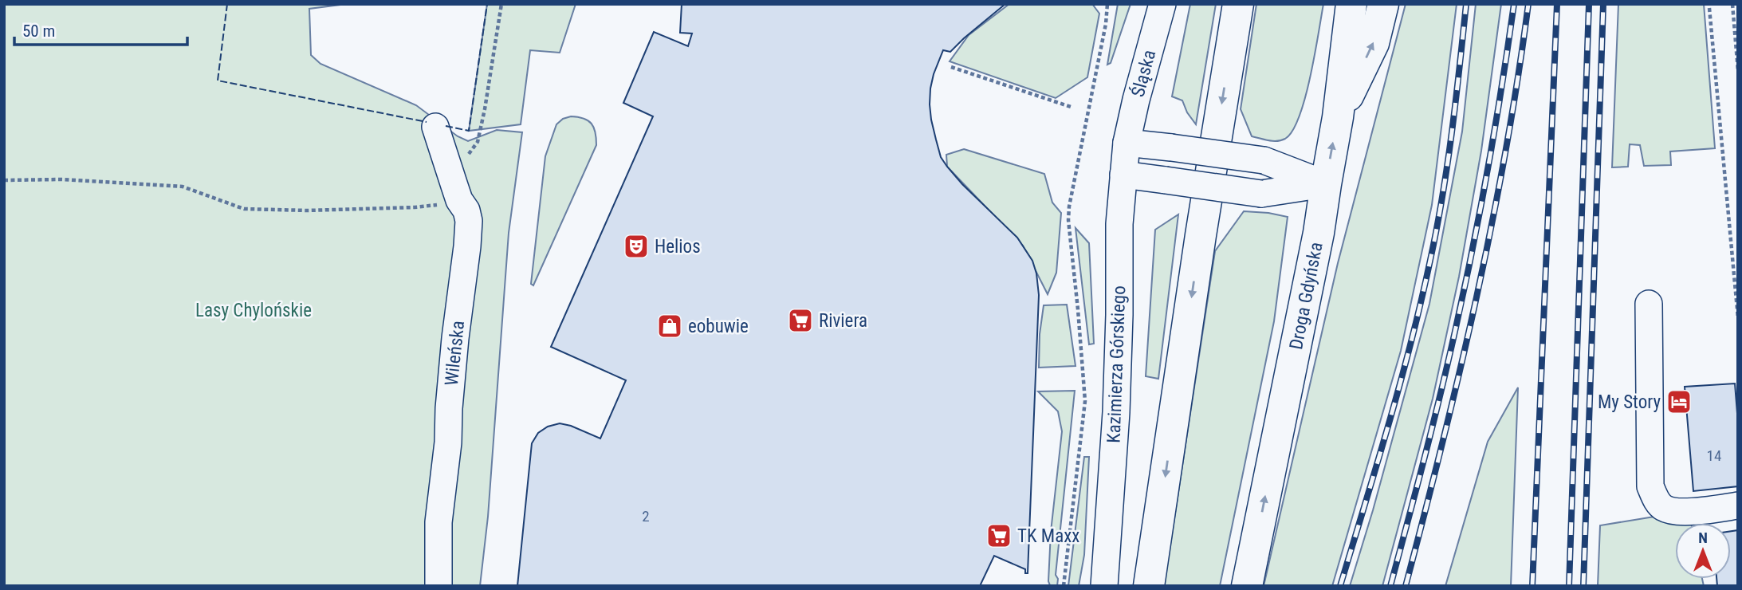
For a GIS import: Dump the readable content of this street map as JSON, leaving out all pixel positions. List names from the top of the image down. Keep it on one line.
{"streets":{"main road":["Droga Gdyńska"],"street":["Śląska","Wileńska","Kazimierza Górskiego"]},"crossings":[["Śląska","Kazimierza Górskiego"]],"parks":["Lasy Chylońskie"],"places":{"theatre":["Helios"],"supermarket":["Riviera","TK Maxx"],"shop":["eobuwie"],"hotel":["My Story"]},"house_numbers":["14","2"],"scale_bar":"50 m","north":"top"}
